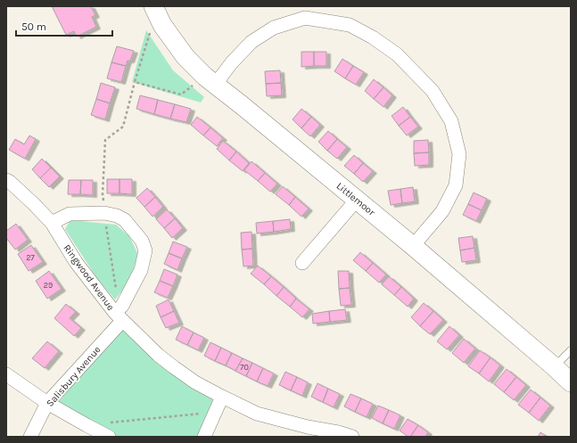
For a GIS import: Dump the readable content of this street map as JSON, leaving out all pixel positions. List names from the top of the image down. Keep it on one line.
{"streets":{"main road":["Littlemoor"],"street":["Ringwood Avenue","Salisbury Avenue"]},"crossings":[["Ringwood Avenue","Salisbury Avenue"]],"house_numbers":["27","29","70"],"scale_bar":"50 m"}
